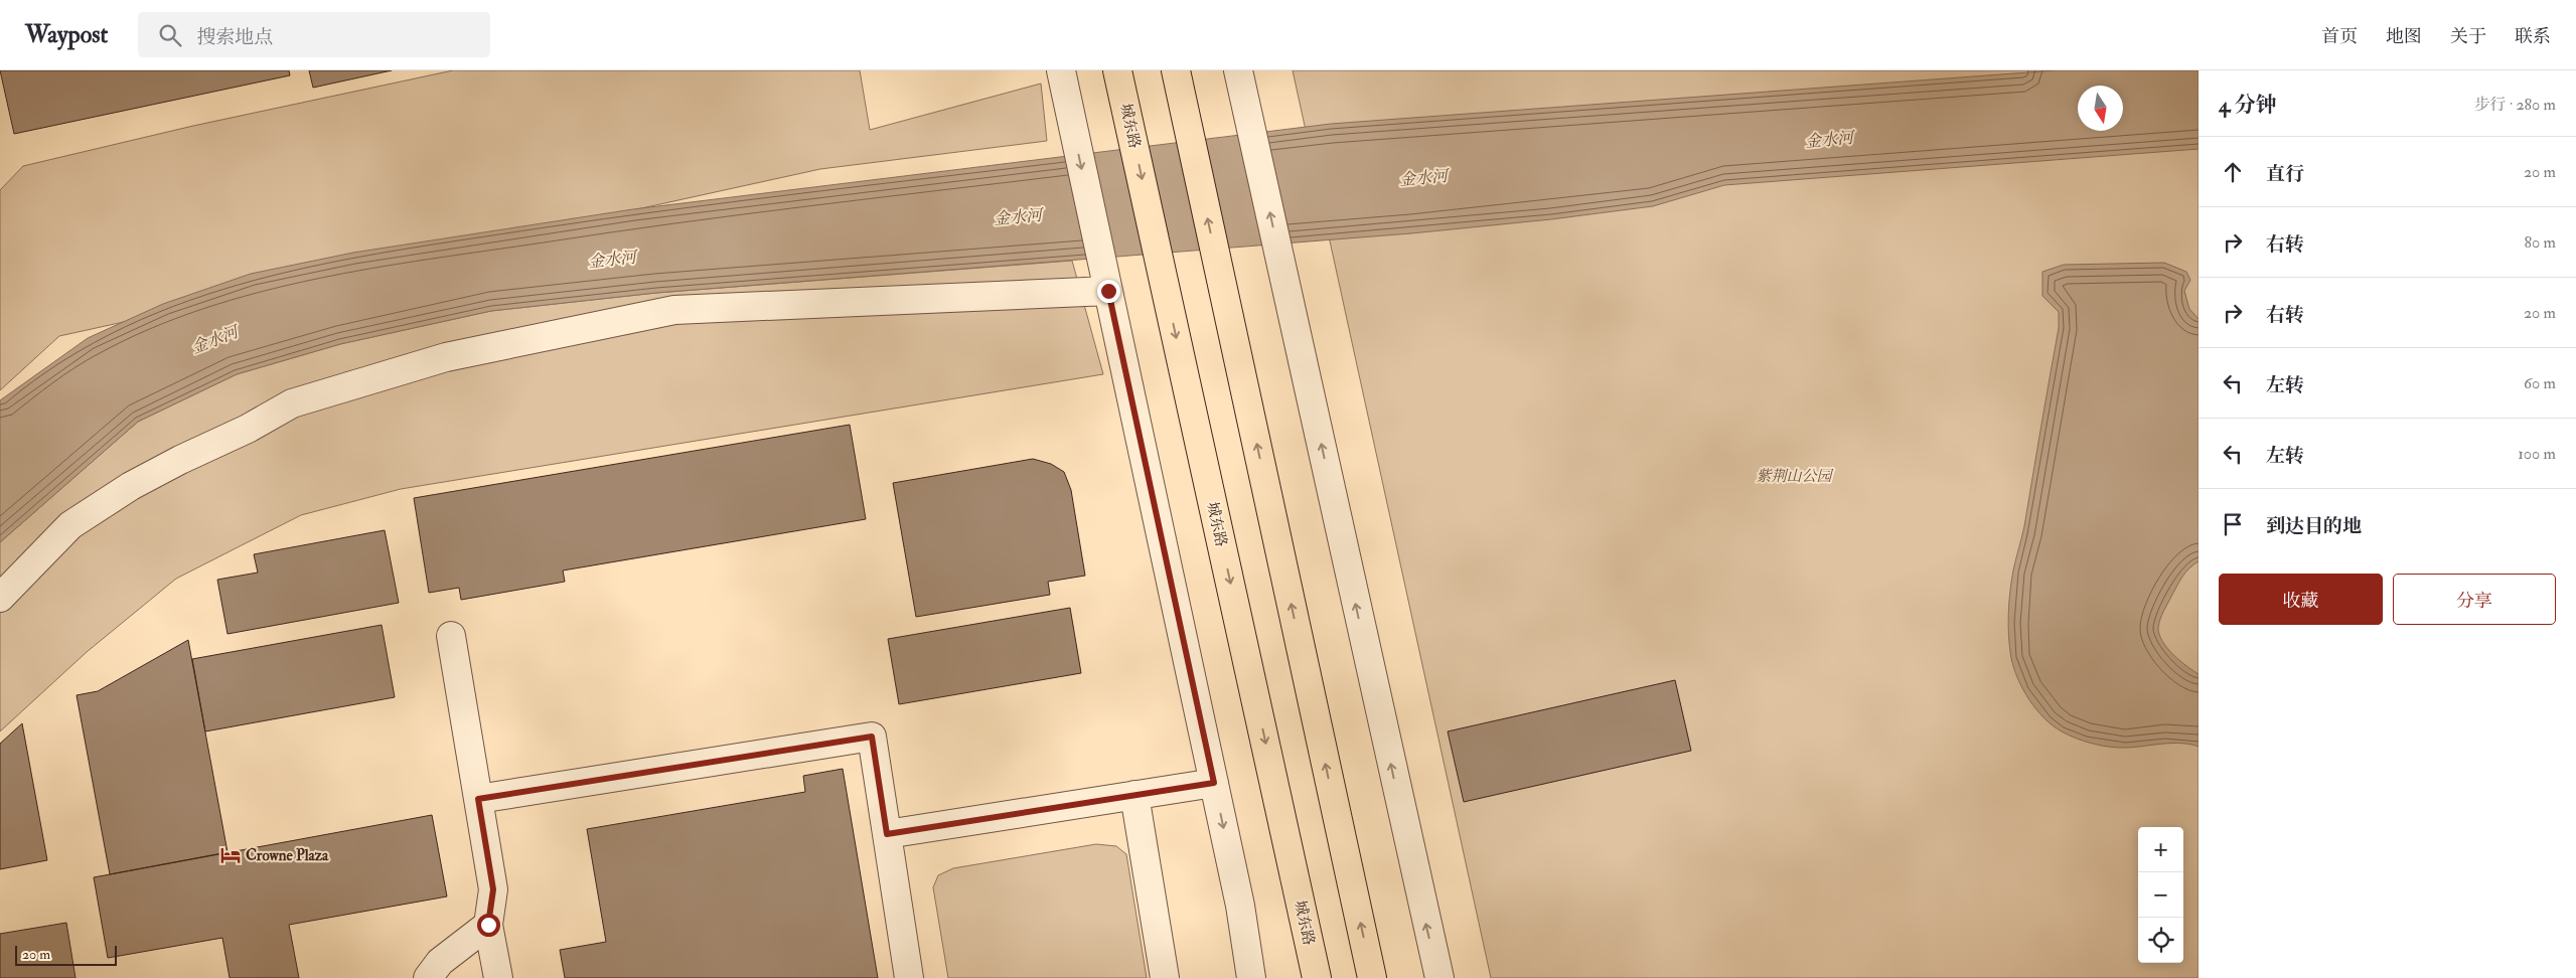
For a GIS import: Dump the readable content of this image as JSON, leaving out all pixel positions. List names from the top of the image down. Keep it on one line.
{"streets":{"main road":["城东路"]},"water":["金水河"],"parks":["紫荆山公园"],"places":{"hotel":["Crowne Plaza"]},"scale_bar":"20 m","north":"bottom","page":{"header":"Waypost","search":"搜索地点","nav":["首页","地图","关于","联系"],"heading":["4 分钟","步行 · 280 m"],"list":[["直行","20 m"],["右转","80 m"],["右转","20 m"],["左转","60 m"],["左转","100 m"],"到达目的地"],"buttons":["收藏","分享"],"map_buttons":["+","−"],"scale":"20 m"}}
